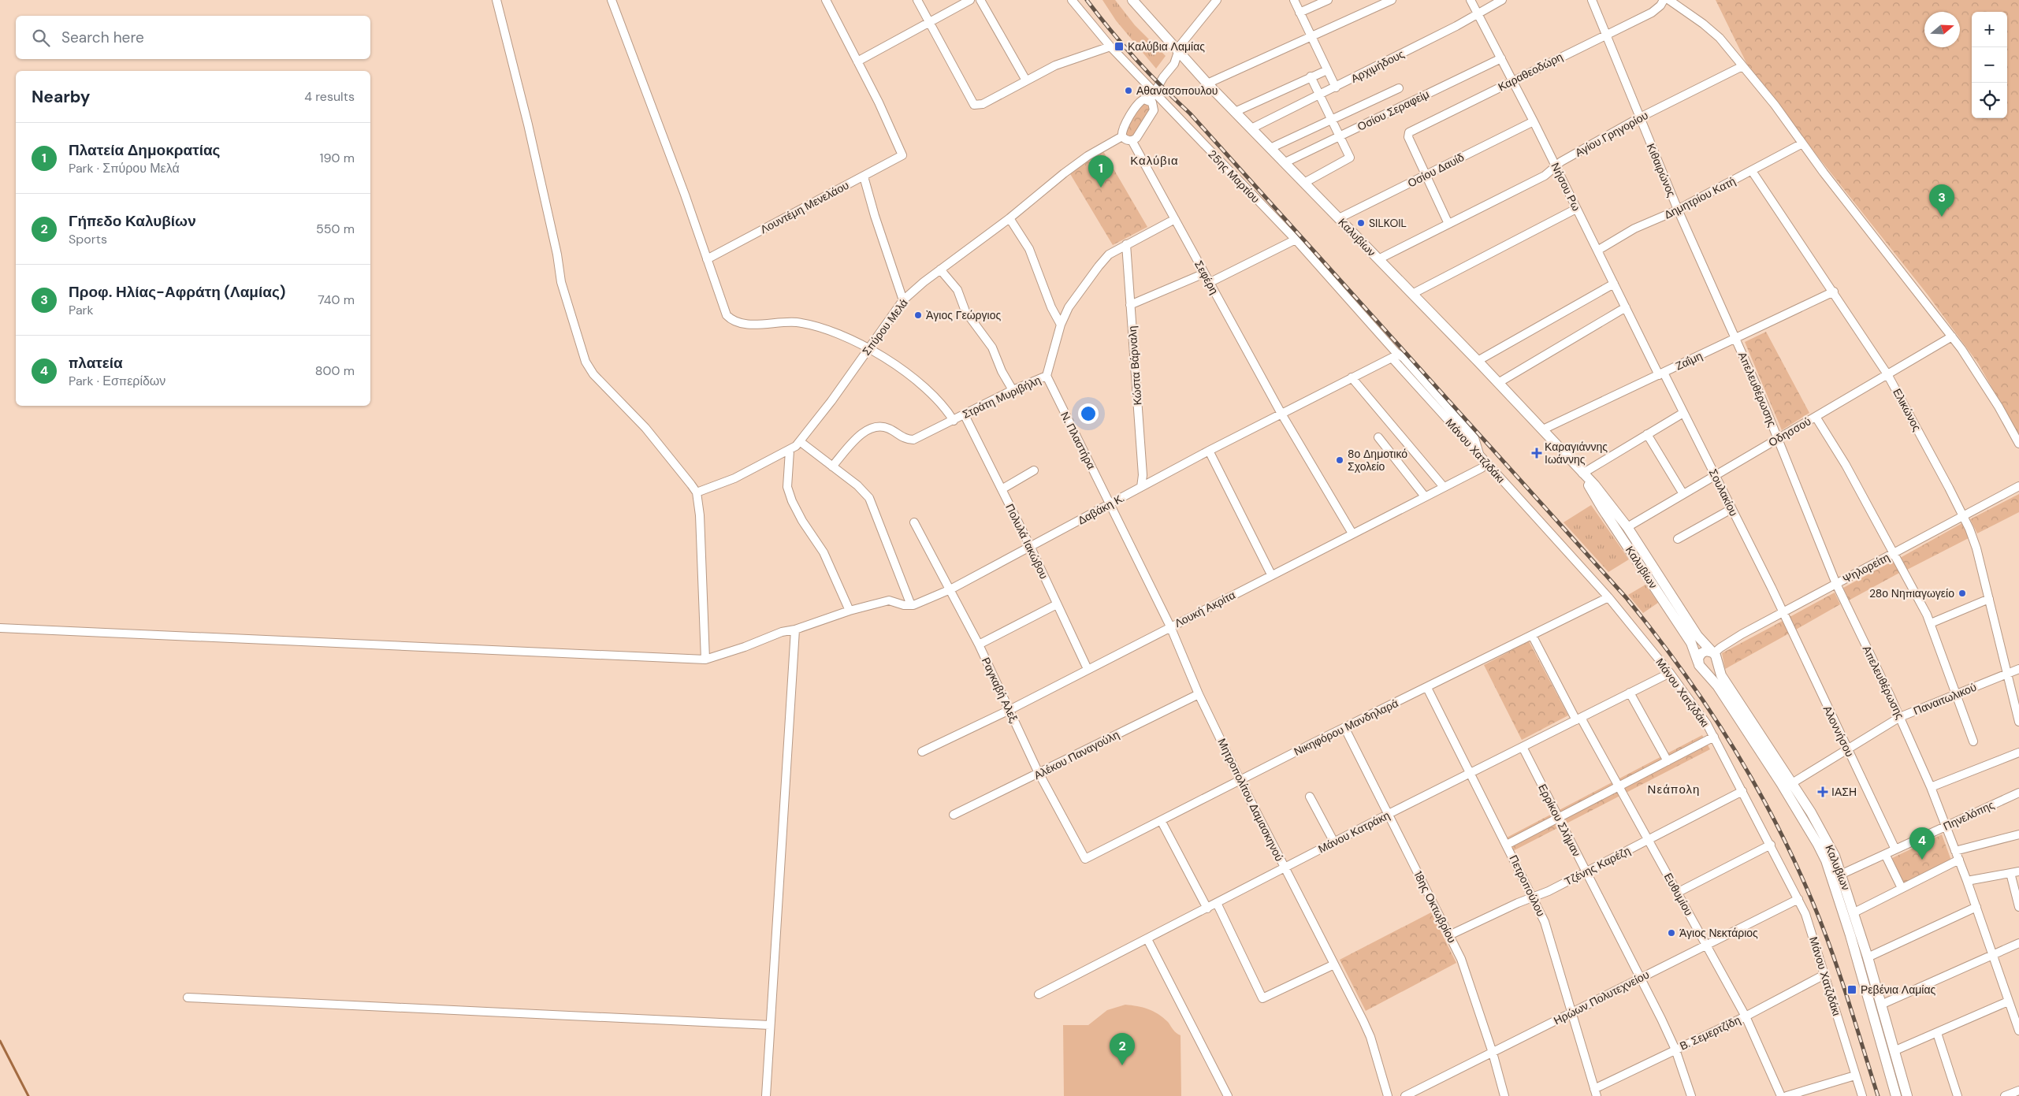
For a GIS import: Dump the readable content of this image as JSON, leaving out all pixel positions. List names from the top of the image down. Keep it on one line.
{"streets":{"main road":["Καλυβίων"],"street":["Αρχιμήδους","Καραθεοδώρη","Οσίου Σεραφείμ","Αγίου Γρηγορίου","Οσίου Δαυίδ","Κιθαιρώνος","25ης Μαρτίου","Νήσου Ρω","Δημητρίου Κατή","Λουντέμη Μενελάου","Σεφέρη","Σπύρου Μελά","Ζαΐμη","Κώστα Βάρναλη","Απελευθέρωσης","Στράτη Μυριβήλη","Ελικώνος","Οδησσού","Ν. Πλαστήρα","Μάνου Χατζιδάκι","Σουλακίου","Δαβάκη Κ.","Πολυλά Ιακώβου","Ψηλορείτη","Λουκή Ακρίτα","Ραγκαβή Αλεξ,","Παναιτωλικού","Νικηφόρου Μανδηλαρά","Αλοννήσου","Αλέκου Παναγούλη","Μητροπολίτου Δαμασκηνού","Πηνελόπης","Ερρίκου Σλήμαν","Μάνου Κατράκη","Τζένης Καρέζη","Πετροπούλου","Ευθυμίου","18ης Οκτωβρίου","Ηρώων Πολυτεχνείου","Β. Σεμερτζίδη"]},"crossings":[["Αρχιμήδους","Νήσου Ρω"],["Αρχιμήδους","Καλυβίων"],["Καραθεοδώρη","Οσίου Δαυίδ"],["Καραθεοδώρη","Κιθαιρώνος"],["Καραθεοδώρη","Νήσου Ρω"],["Οσίου Σεραφείμ","Νήσου Ρω"],["Οσίου Σεραφείμ","Καλυβίων"],["Αγίου Γρηγορίου","Κιθαιρώνος"],["Αγίου Γρηγορίου","Νήσου Ρω"],["Αγίου Γρηγορίου","Καλυβίων"],["Οσίου Δαυίδ","Νήσου Ρω"],["Οσίου Δαυίδ","Καλυβίων"],["Κιθαιρώνος","Δημητρίου Κατή"],["Κιθαιρώνος","Ζαΐμη"],["Κιθαιρώνος","Απελευθέρωσης"],["25ης Μαρτίου","Μάνου Χατζιδάκι"],["25ης Μαρτίου","Δαβάκη Κ."],["Νήσου Ρω","Δημητρίου Κατή"],["Νήσου Ρω","Ζαΐμη"],["Νήσου Ρω","Σουλακίου"],["Δημητρίου Κατή","Ελικώνος"],["Καλυβίων","Ζαΐμη"],["Καλυβίων","Οδησσού"],["Καλυβίων","Ψηλορείτη"],["Καλυβίων","Παναιτωλικού"],["Καλυβίων","Πηνελόπης"],["Σεφέρη","Στράτη Μυριβήλη"],["Σεφέρη","Δαβάκη Κ."],["Σεφέρη","Λουκή Ακρίτα"],["Ζαΐμη","Απελευθέρωσης"],["Ζαΐμη","Ελικώνος"],["Ζαΐμη","Σουλακίου"],["Κώστα Βάρναλη","Στράτη Μυριβήλη"],["Κώστα Βάρναλη","Δαβάκη Κ."],["Απελευθέρωσης","Οδησσού"],["Απελευθέρωσης","Ψηλορείτη"],["Απελευθέρωσης","Παναιτωλικού"],["Απελευθέρωσης","Πηνελόπης"],["Στράτη Μυριβήλη","Ν. Πλαστήρα"],["Στράτη Μυριβήλη","Πολυλά Ιακώβου"],["Ελικώνος","Οδησσού"],["Ελικώνος","Ψηλορείτη"],["Ελικώνος","Παναιτωλικού"],["Οδησσού","Σουλακίου"],["Ν. Πλαστήρα","Δαβάκη Κ."],["Ν. Πλαστήρα","Μητροπολίτου Δαμασκηνού"],["Μάνου Χατζιδάκι","Δαβάκη Κ."],["Μάνου Χατζιδάκι","Λουκή Ακρίτα"],["Μάνου Χατζιδάκι","Νικηφόρου Μανδηλαρά"],["Μάνου Χατζιδάκι","Μάνου Κατράκη"],["Μάνου Χατζιδάκι","Τζένης Καρέζη"],["Μάνου Χατζιδάκι","Ηρώων Πολυτεχνείου"],["Μάνου Χατζιδάκι","Β. Σεμερτζίδη"],["Σουλακίου","Ψηλορείτη"],["Σουλακίου","Αλοννήσου"],["Δαβάκη Κ.","Πολυλά Ιακώβου"],["Δαβάκη Κ.","Ραγκαβή Αλεξ,"],["Δαβάκη Κ.","Μητροπολίτου Δαμασκηνού"],["Πολυλά Ιακώβου","Λουκή Ακρίτα"],["Ψηλορείτη","Αλοννήσου"],["Λουκή Ακρίτα","Ραγκαβή Αλεξ,"],["Λουκή Ακρίτα","Μητροπολίτου Δαμασκηνού"],["Ραγκαβή Αλεξ,","Νικηφόρου Μανδηλαρά"],["Ραγκαβή Αλεξ,","Αλέκου Παναγούλη"],["Παναιτωλικού","Αλοννήσου"],["Νικηφόρου Μανδηλαρά","Μητροπολίτου Δαμασκηνού"],["Νικηφόρου Μανδηλαρά","Πετροπούλου"],["Νικηφόρου Μανδηλαρά","Ευθυμίου"],["Νικηφόρου Μανδηλαρά","18ης Οκτωβρίου"],["Αλοννήσου","Πηνελόπης"],["Αλέκου Παναγούλη","Μητροπολίτου Δαμασκηνού"],["Μητροπολίτου Δαμασκηνού","Μάνου Κατράκη"],["Ερρίκου Σλήμαν","Μάνου Κατράκη"],["Ερρίκου Σλήμαν","Τζένης Καρέζη"],["Ερρίκου Σλήμαν","Ηρώων Πολυτεχνείου"],["Ερρίκου Σλήμαν","Β. Σεμερτζίδη"],["Μάνου Κατράκη","Πετροπούλου"],["Μάνου Κατράκη","Ευθυμίου"],["Μάνου Κατράκη","18ης Οκτωβρίου"],["Τζένης Καρέζη","Πετροπούλου"],["Τζένης Καρέζη","Ευθυμίου"],["Τζένης Καρέζη","18ης Οκτωβρίου"],["Πετροπούλου","Ηρώων Πολυτεχνείου"],["Πετροπούλου","Β. Σεμερτζίδη"],["Ευθυμίου","Ηρώων Πολυτεχνείου"],["Ευθυμίου","Β. Σεμερτζίδη"],["18ης Οκτωβρίου","Ηρώων Πολυτεχνείου"]],"districts":["Καλύβια","Νεάπολη"],"places":{"transit":["Καλύβια Λαμίας","Ρεβένια Λαμίας"],"other":["Αθανασοπουλου","SILKOIL","Ὰγιος Γεώργιος","8ο Δημοτικό Σχολείο","28ο Νηπιαγωγείο","Άγιος Νεκτάριος"],"health":["Καραγιάννης Ιωάννης","ΙΑΣΗ"]},"north":"right","page":{"map_buttons":["+","−"],"search":"Search here","heading":["Nearby","4 results"],"list":[{"mark":"1","name":"Πλατεία Δημοκρατίας","note":"Park · Σπύρου Μελά","value":"190 m"},{"mark":"2","name":"Γήπεδο Καλυβίων","note":"Sports","value":"550 m"},{"mark":"3","name":"Προφ. Ηλίας-Αφράτη (Λαμίας)","note":"Park","value":"740 m"},{"mark":"4","name":"πλατεία","note":"Park · Εσπερίδων","value":"800 m"}],"pins":["1","3","4","2"]}}
